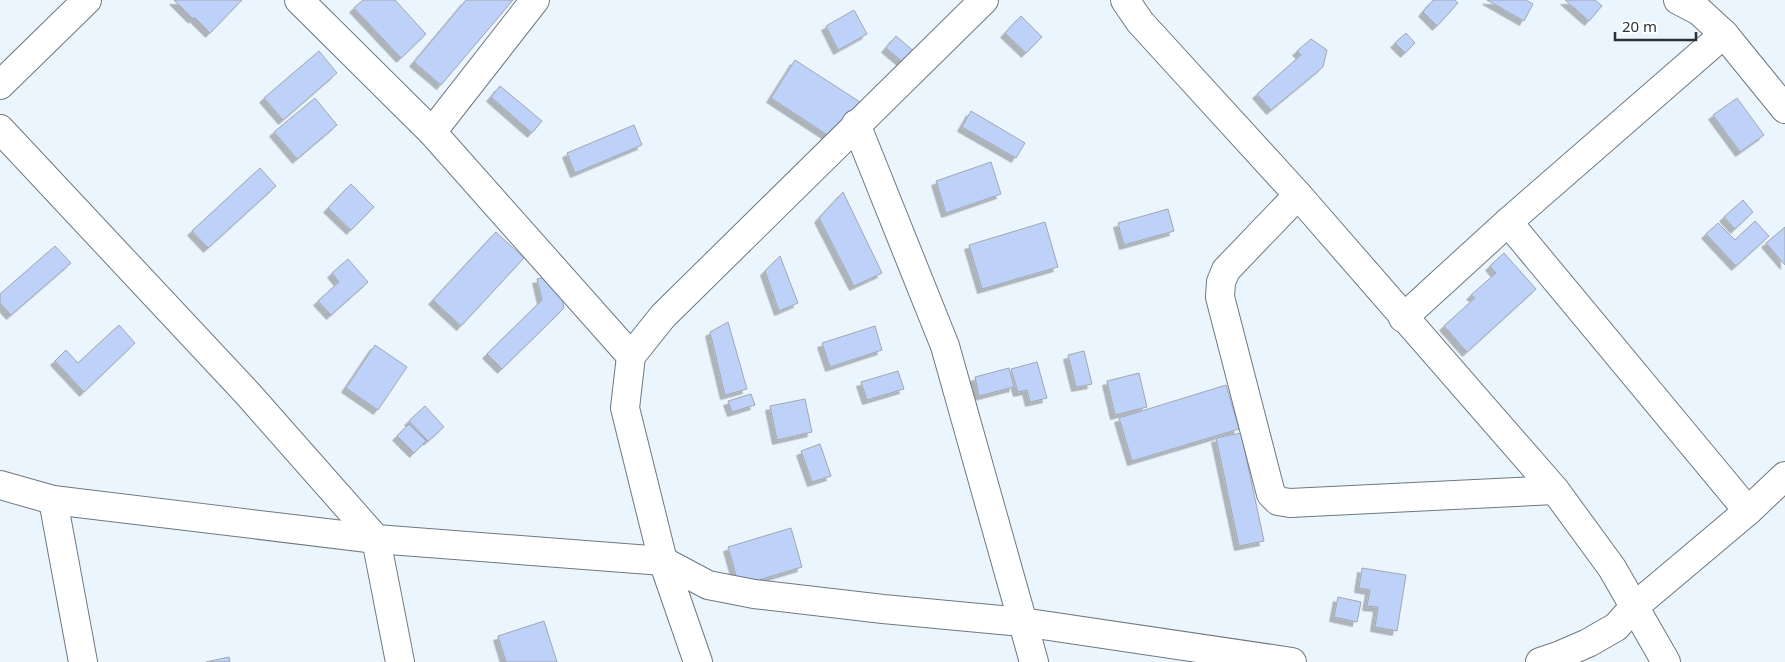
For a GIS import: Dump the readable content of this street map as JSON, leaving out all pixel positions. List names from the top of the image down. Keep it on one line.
{"scale_bar":"20 m"}
